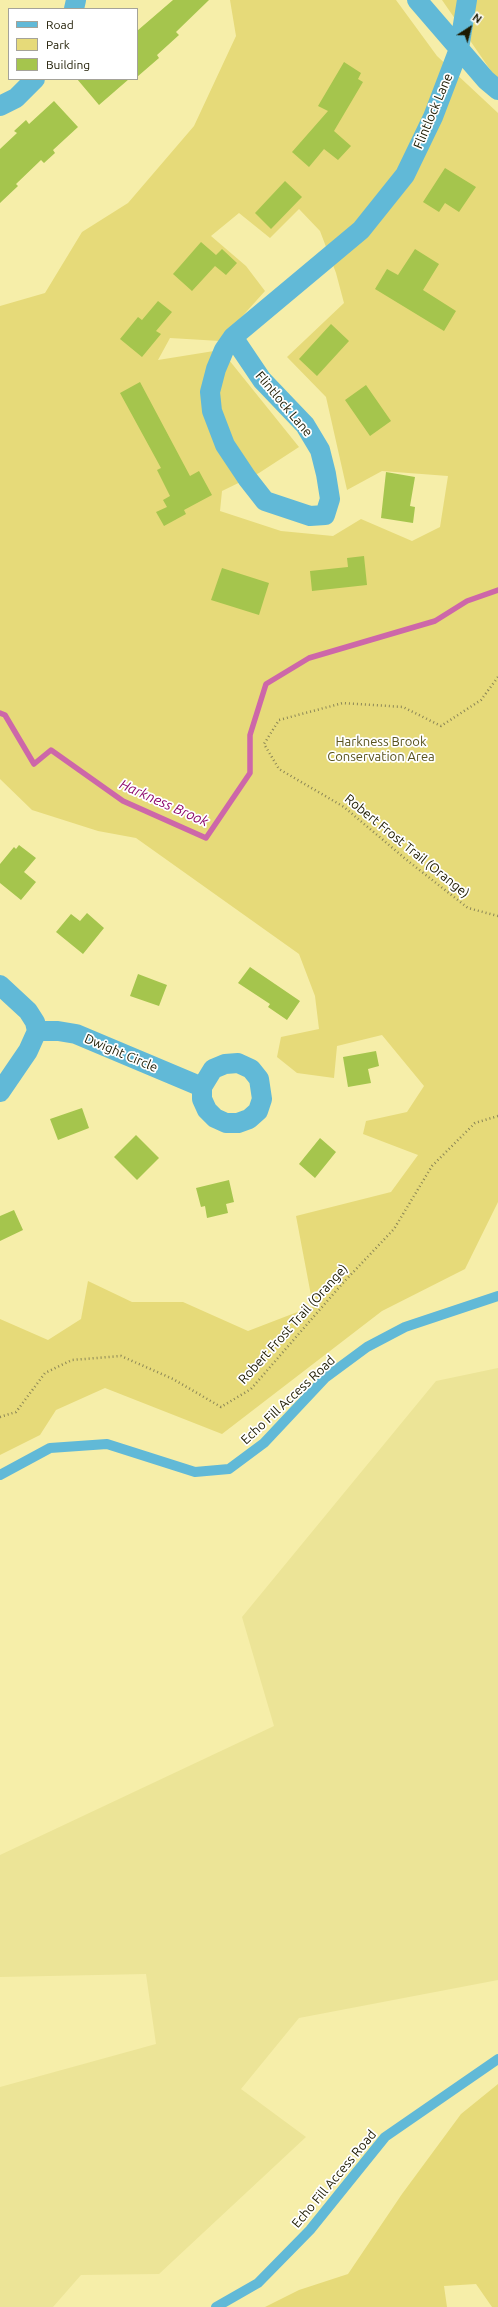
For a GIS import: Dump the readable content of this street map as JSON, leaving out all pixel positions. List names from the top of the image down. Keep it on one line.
{"streets":{"street":["Flintlock Lane","Dwight Circle"],"lane":["Echo Fill Access Road"],"path":["Robert Frost Trail (Orange)"]},"water":["Harkness Brook"],"parks":["Harkness Brook Conservation Area"],"legend":["Road","Park","Building"],"north":"top right"}
